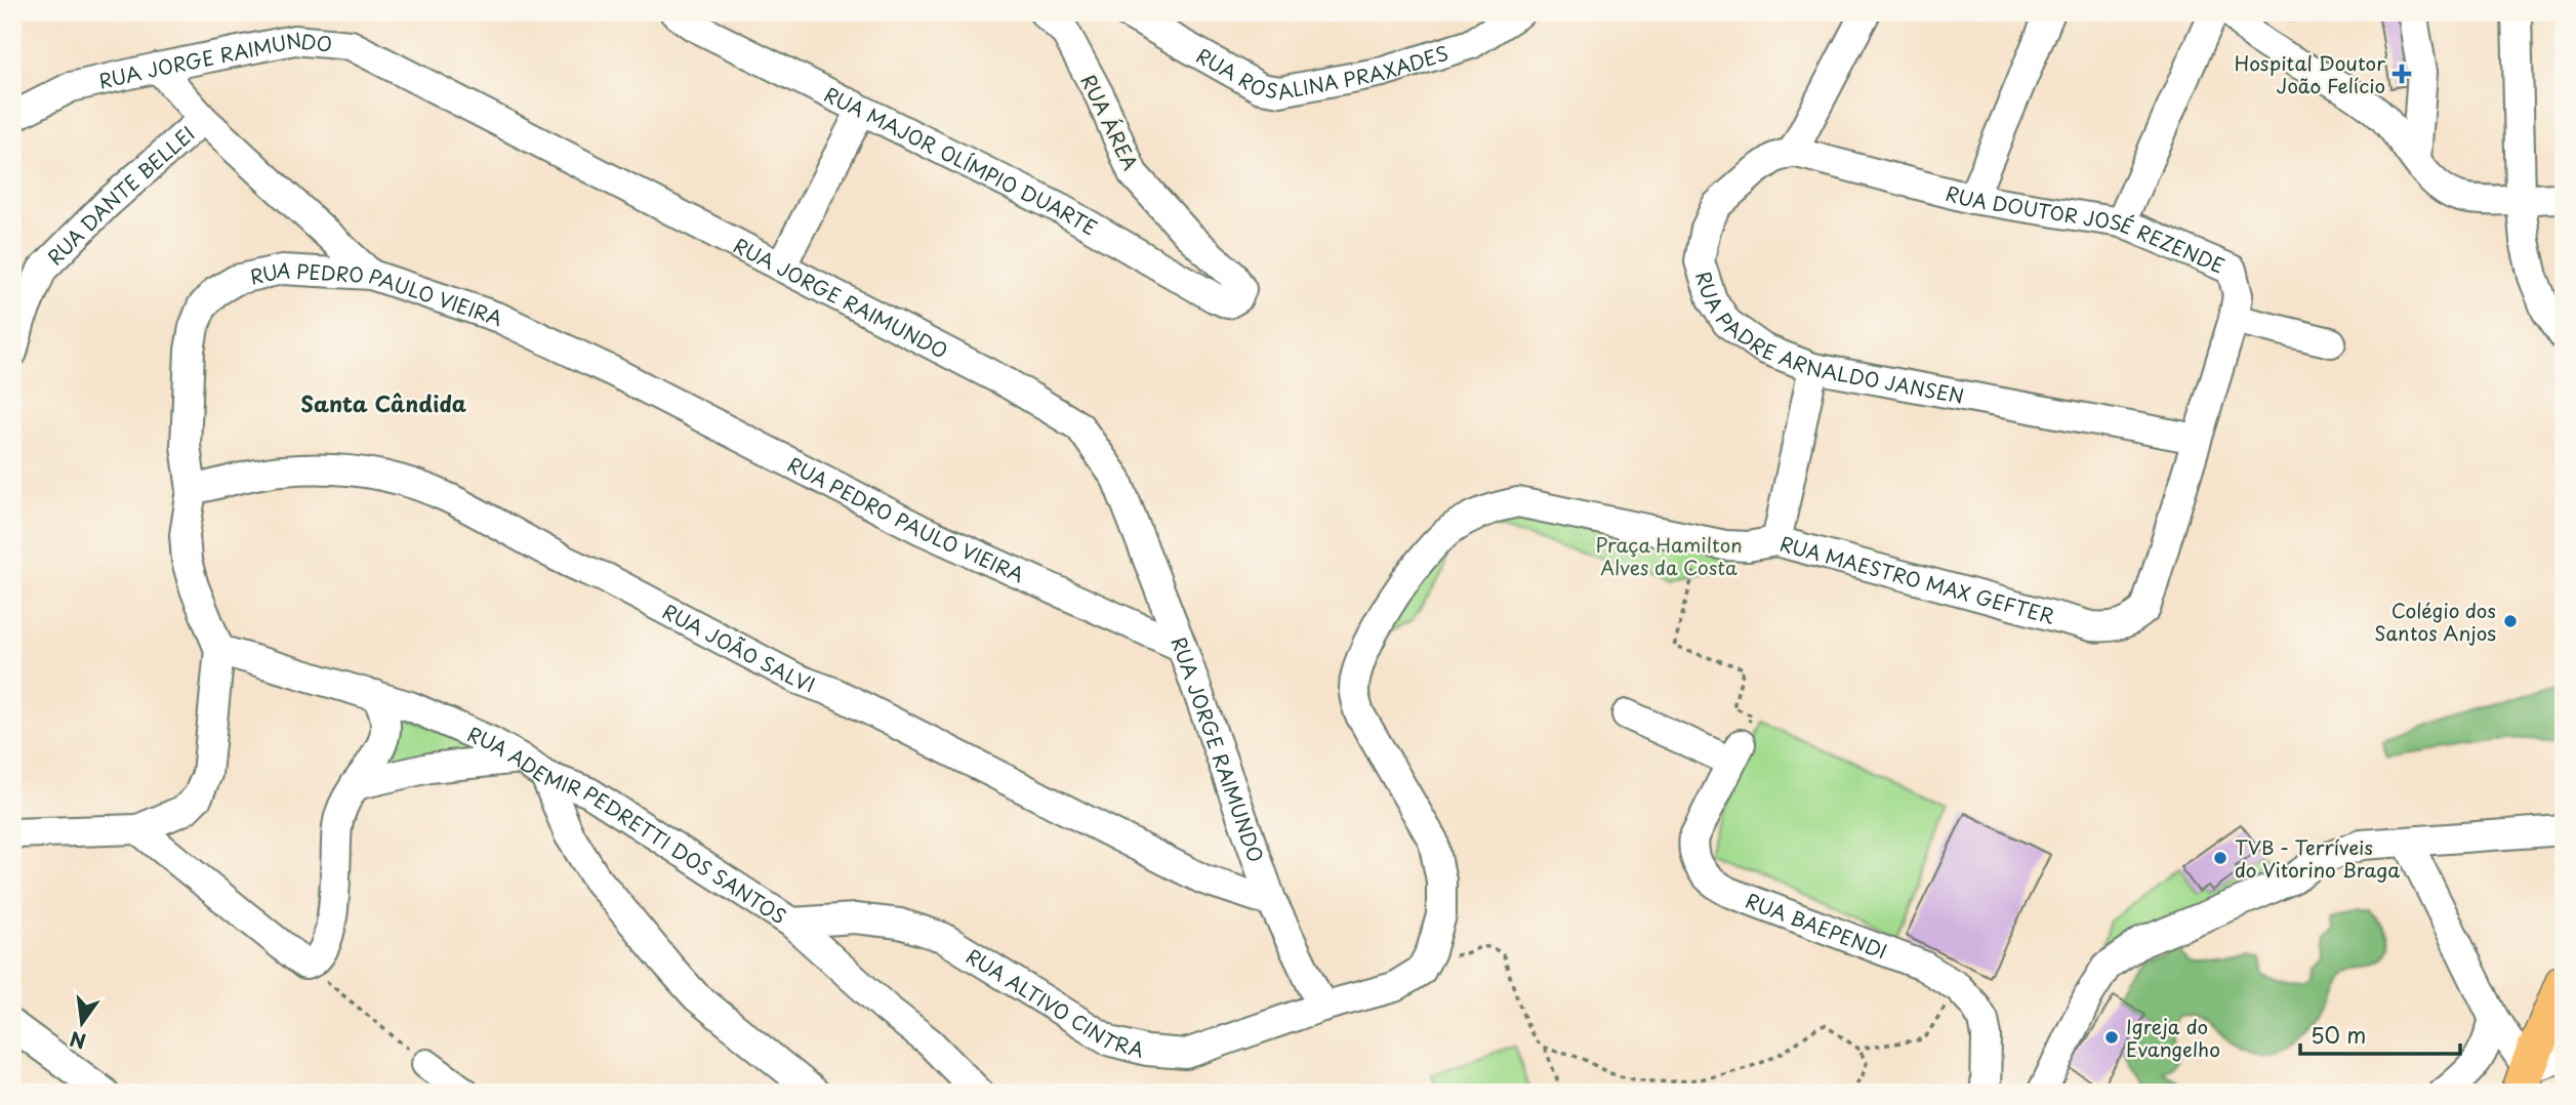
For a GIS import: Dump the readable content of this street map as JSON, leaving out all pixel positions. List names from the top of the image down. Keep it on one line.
{"streets":{"street":["RUA ROSALINA PRAXADES","RUA JORGE RAIMUNDO","RUA ÁREA","RUA MAJOR OLÍMPIO DUARTE","RUA DANTE BELLEI","RUA DOUTOR JOSÉ REZENDE","RUA PEDRO PAULO VIEIRA","RUA PADRE ARNALDO JANSEN","RUA MAESTRO MAX GEFTER","RUA JOÃO SALVI","RUA ADEMIR PEDRETTI DOS SANTOS","RUA BAEPENDI","RUA ALTIVO CINTRA"]},"crossings":[["RUA JORGE RAIMUNDO","RUA PEDRO PAULO VIEIRA"],["RUA JORGE RAIMUNDO","RUA MAESTRO MAX GEFTER"],["RUA JORGE RAIMUNDO","RUA JOÃO SALVI"],["RUA JORGE RAIMUNDO","RUA ALTIVO CINTRA"],["RUA ÁREA","RUA MAJOR OLÍMPIO DUARTE"],["RUA DOUTOR JOSÉ REZENDE","RUA PADRE ARNALDO JANSEN"],["RUA PEDRO PAULO VIEIRA","RUA JOÃO SALVI"],["RUA PEDRO PAULO VIEIRA","RUA ADEMIR PEDRETTI DOS SANTOS"],["RUA PADRE ARNALDO JANSEN","RUA MAESTRO MAX GEFTER"],["RUA MAESTRO MAX GEFTER","RUA ALTIVO CINTRA"],["RUA ADEMIR PEDRETTI DOS SANTOS","RUA ALTIVO CINTRA"]],"districts":["Santa Cândida"],"parks":["Praça Hamilton Alves da Costa"],"places":{"health":["Hospital Doutor João Felício"],"other":["Colégio dos Santos Anjos","TVB - Terríveis do Vitorino Braga","Igreja do Evangelho"]},"scale_bar":"50 m","north":"bottom"}
